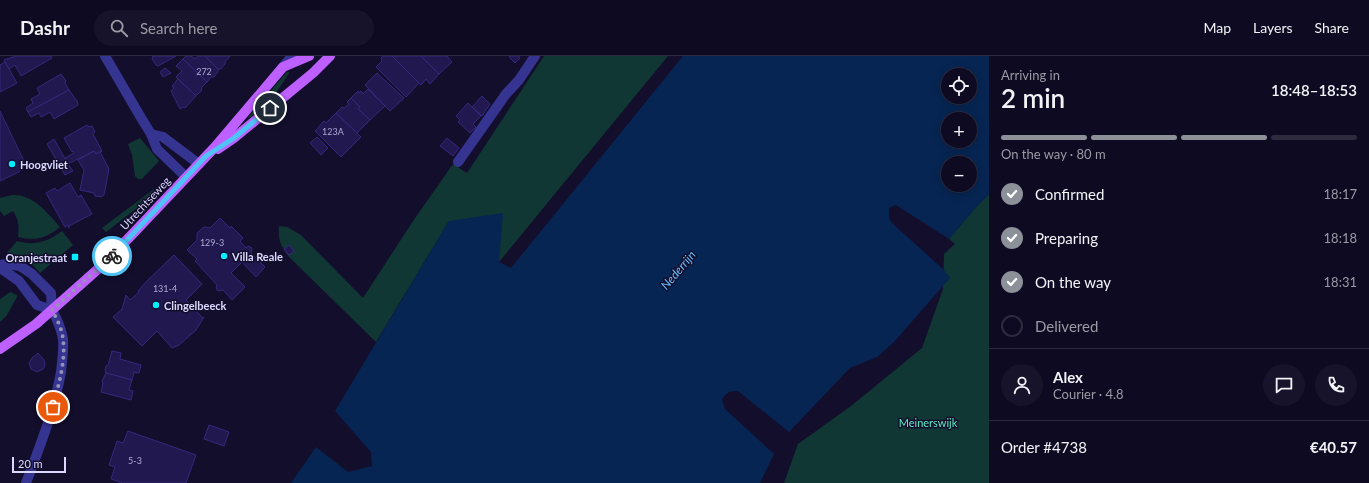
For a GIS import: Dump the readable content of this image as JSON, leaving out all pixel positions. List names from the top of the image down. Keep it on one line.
{"streets":{"main road":["Utrechtseweg"]},"water":["Nederrijn"],"parks":["Meinerswijk"],"places":{"other":["Hoogvliet","Villa Reale","Clingelbeeck"],"transit":["Oranjestraat"]},"house_numbers":["272","123A","129-3","131-4","5-3"],"scale_bar":"20 m","page":{"header":"Dashr","search":"Search here","nav":["Map","Layers","Share"],"heading":["2 min","Arriving in","18:48–18:53"],"panel":["Alex","Courier · 4.8","Order #4738","€40.57"],"map_buttons":["+","−"],"bar":"On the way · 80 m","list":[["Confirmed","18:17"],["Preparing","18:18"],["On the way","18:31"],"Delivered"],"scale":"20 m"}}
